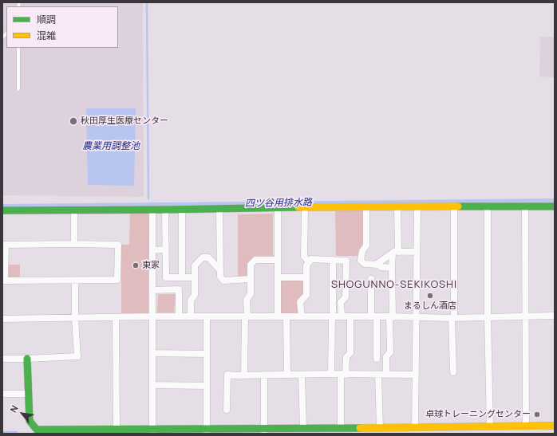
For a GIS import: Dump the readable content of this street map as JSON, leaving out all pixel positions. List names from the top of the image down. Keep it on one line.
{"districts":["SHOGUNNO-SEKIKOSHI"],"water":["農業用調整池","四ツ谷用排水路"],"places":["秋田厚生医療センター","東家","まるしん酒店","卓球トレーニングセンター"],"legend":["順調","混雑"],"north":"top left"}
